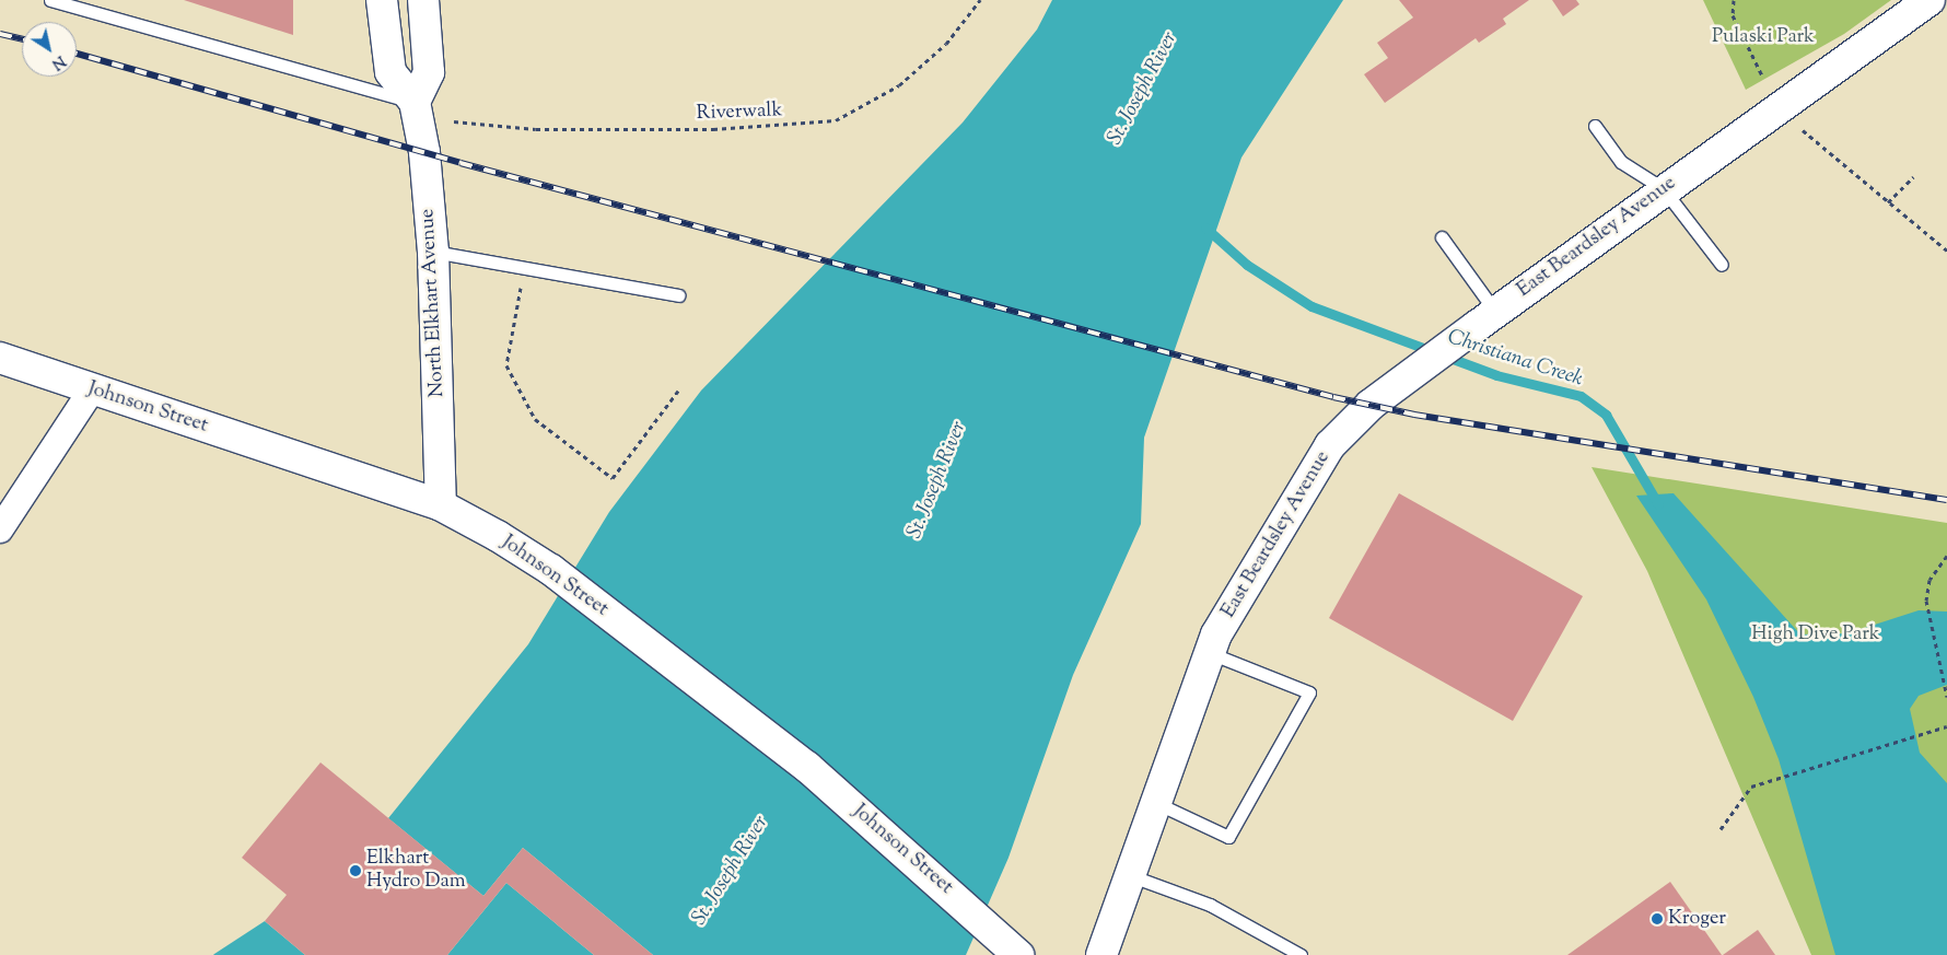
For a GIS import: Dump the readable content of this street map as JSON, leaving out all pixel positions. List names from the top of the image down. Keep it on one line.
{"streets":{"main road":["East Beardsley Avenue","North Elkhart Avenue","Johnson Street"],"path":["Riverwalk"]},"crossings":[["North Elkhart Avenue","Johnson Street"]],"water":["St. Joseph River","Christiana Creek"],"parks":["Pulaski Park","High Dive Park"],"places":["Elkhart Hydro Dam","Kroger"],"north":"bottom right"}
